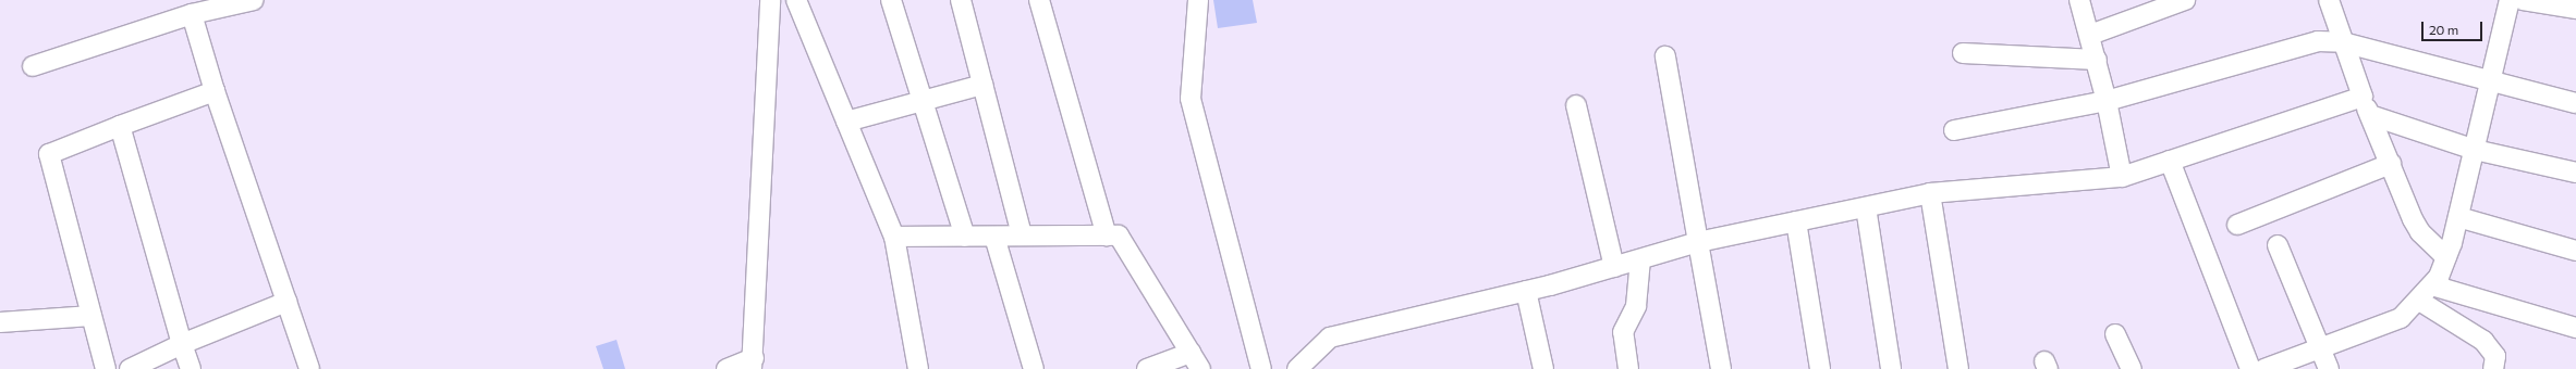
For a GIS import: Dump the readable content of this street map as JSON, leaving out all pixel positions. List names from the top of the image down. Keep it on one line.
{"scale_bar":"20 m"}
